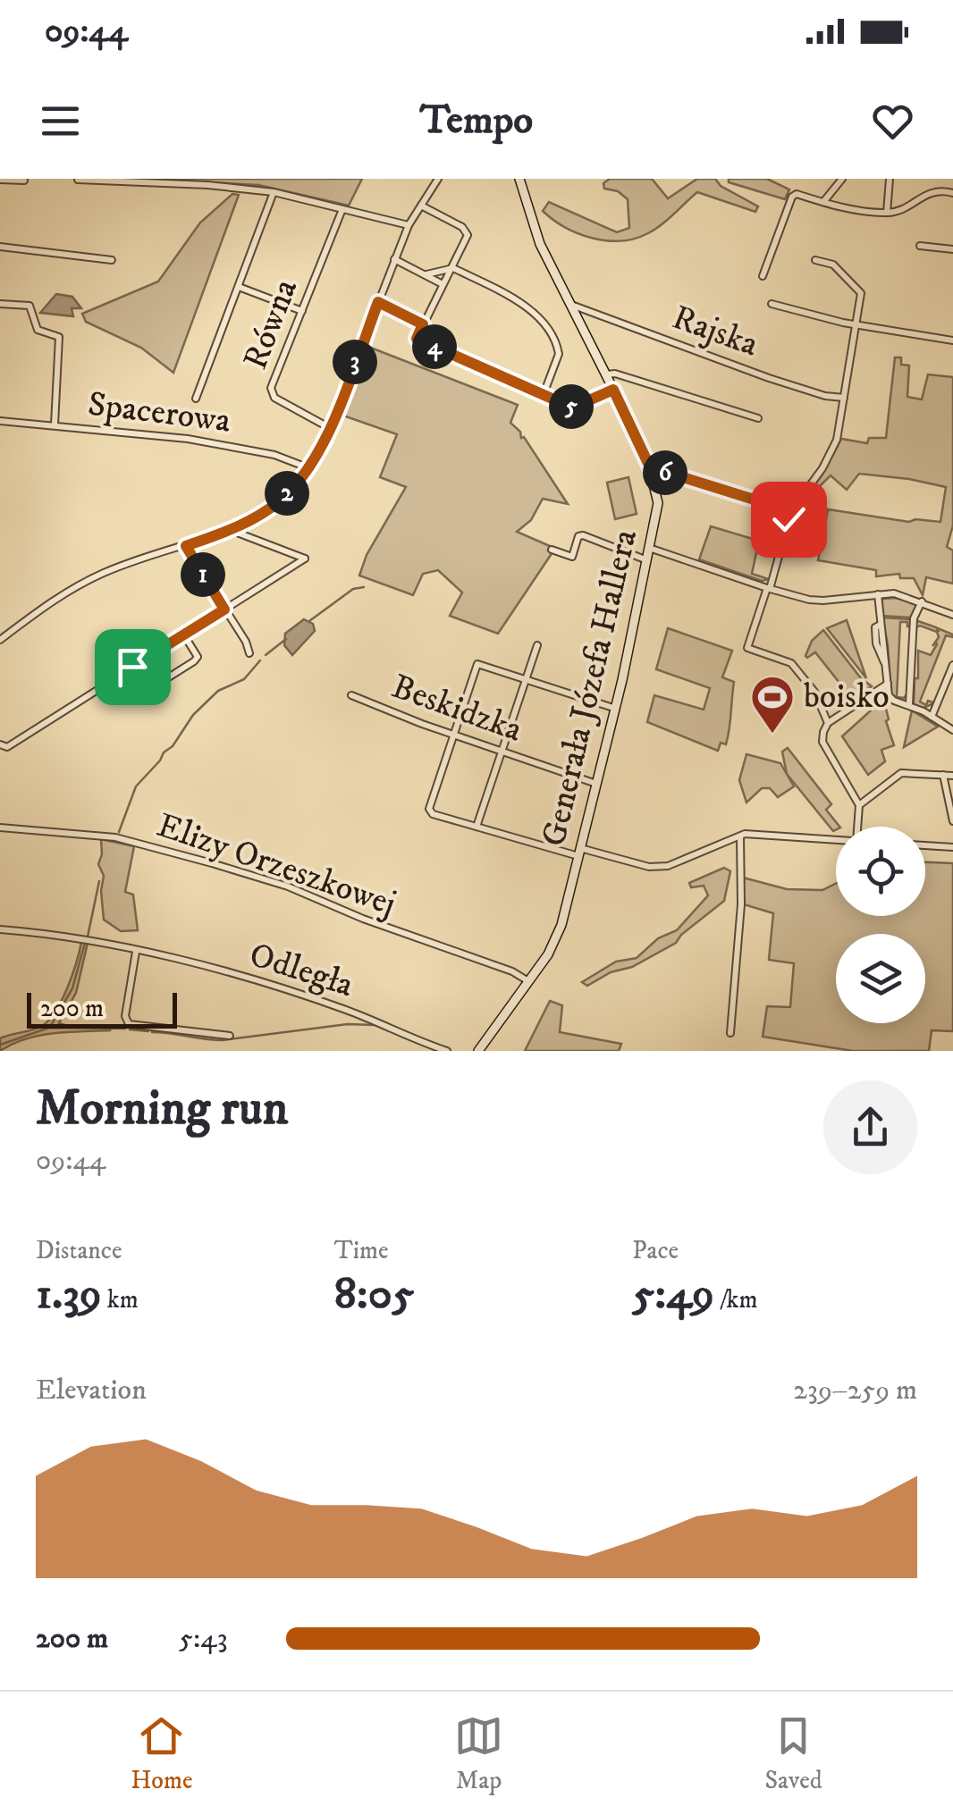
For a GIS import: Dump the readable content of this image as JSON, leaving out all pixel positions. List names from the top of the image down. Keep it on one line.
{"streets":{"street":["Równa","Rajska","Spacerowa","Generała Józefa Hallera","Beskidzka","Elizy Orzeszkowej","Odległa"]},"crossings":[["Rajska","Generała Józefa Hallera"],["Generała Józefa Hallera","Beskidzka"],["Generała Józefa Hallera","Elizy Orzeszkowej"]],"places":{"sports":["boisko"]},"scale_bar":"200 m","page":{"status":"09:44","header":"Tempo","pins":["4","3","5","6","2","1"],"scale":"200 m","heading":["Morning run","09:44"],"stats":[["Distance","1.39 km"],["Time","8:05"],["Pace","5:49 /km"]],"chart":["Elevation","239–259 m"],"list":[{"name":"200 m","note":"5:43"}],"tabs":["Home","Map","Saved"]}}
